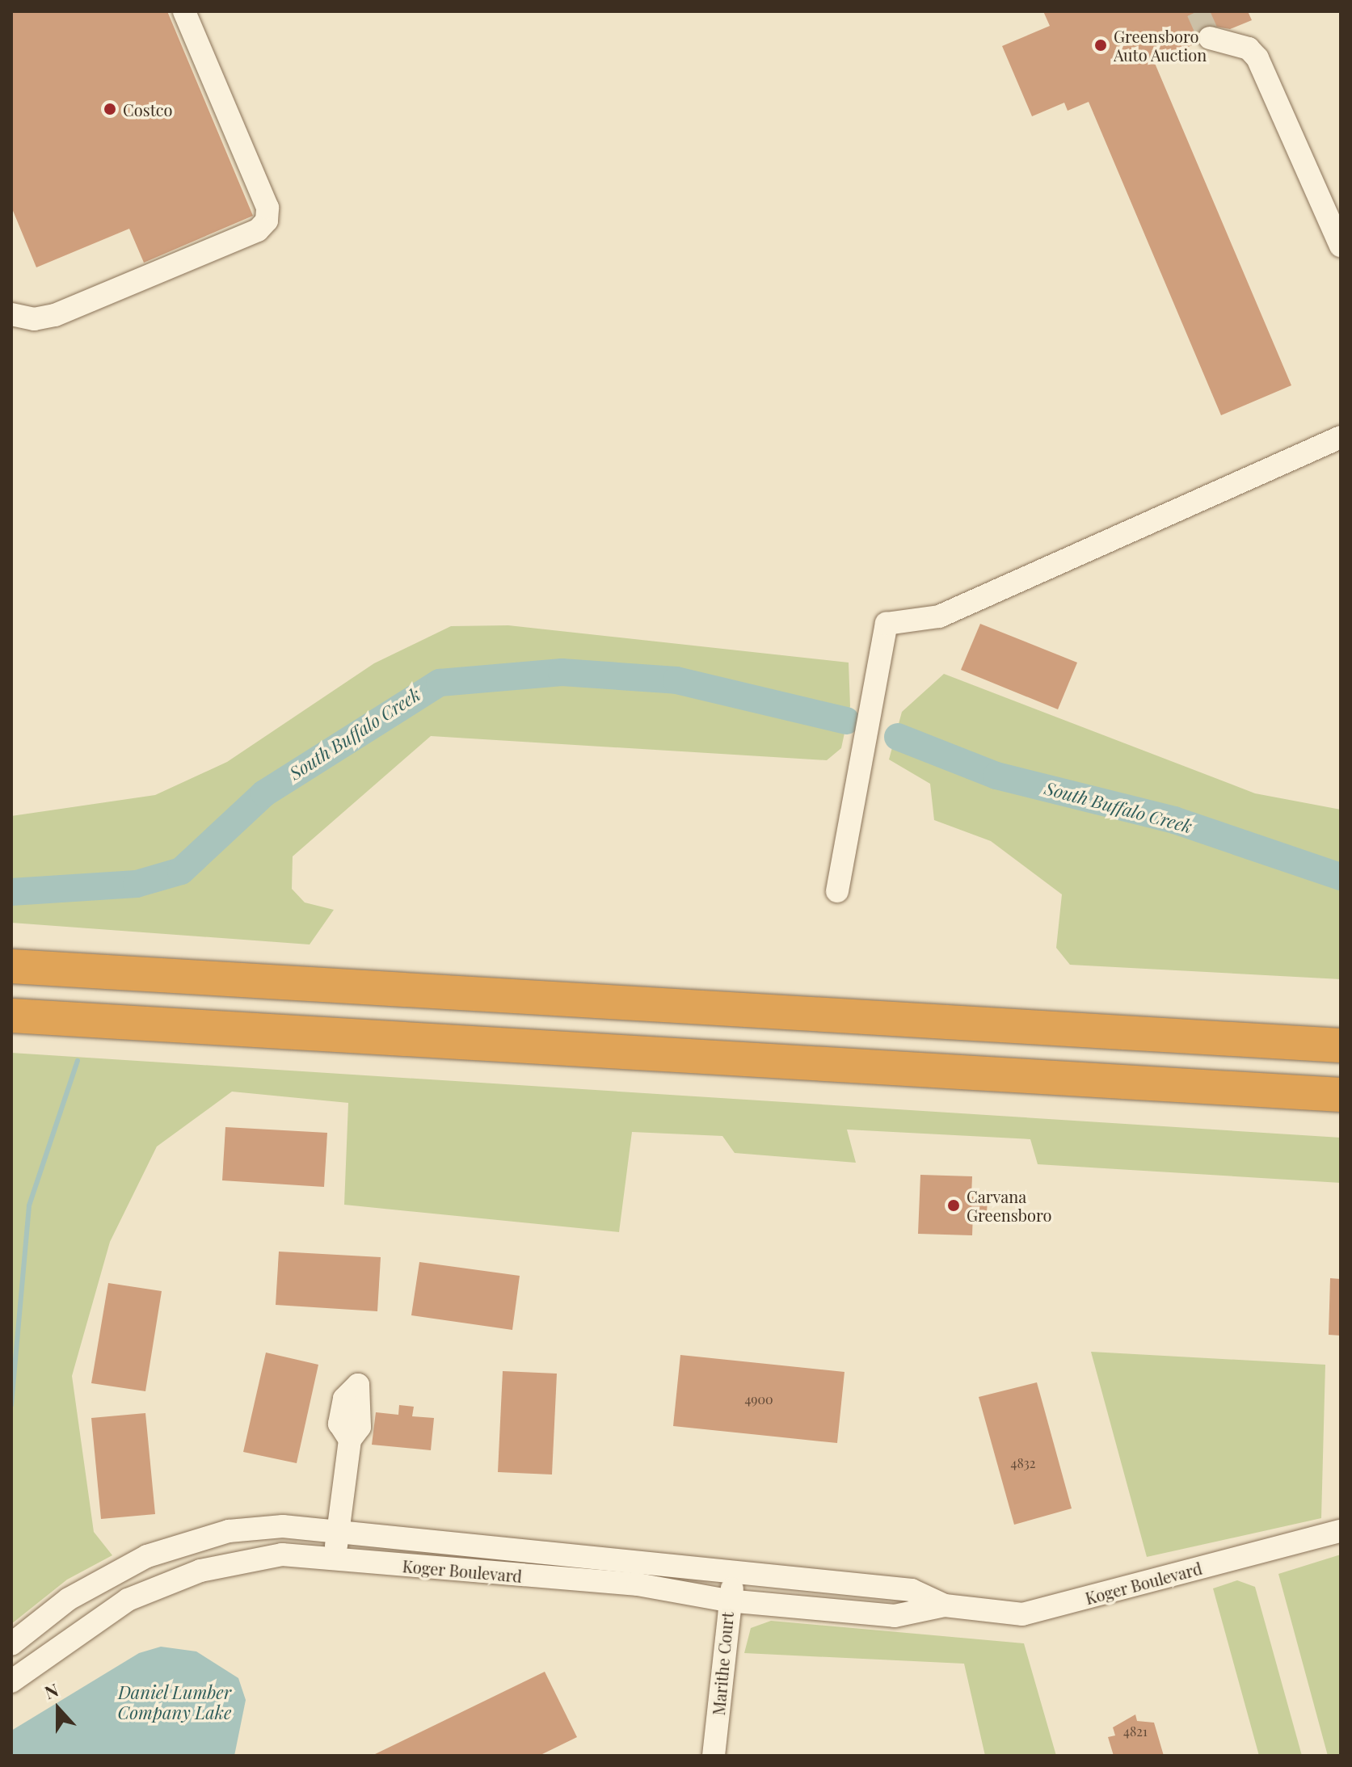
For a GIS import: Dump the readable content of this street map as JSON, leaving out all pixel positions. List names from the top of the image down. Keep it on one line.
{"streets":{"street":["Koger Boulevard","Marithe Court"]},"crossings":[["Koger Boulevard","Marithe Court"]],"water":["South Buffalo Creek","Daniel Lumber Company Lake"],"places":["Greensboro Auto Auction","Costco","Carvana Greensboro"],"house_numbers":["4900","4832","4821"],"north":"top"}
